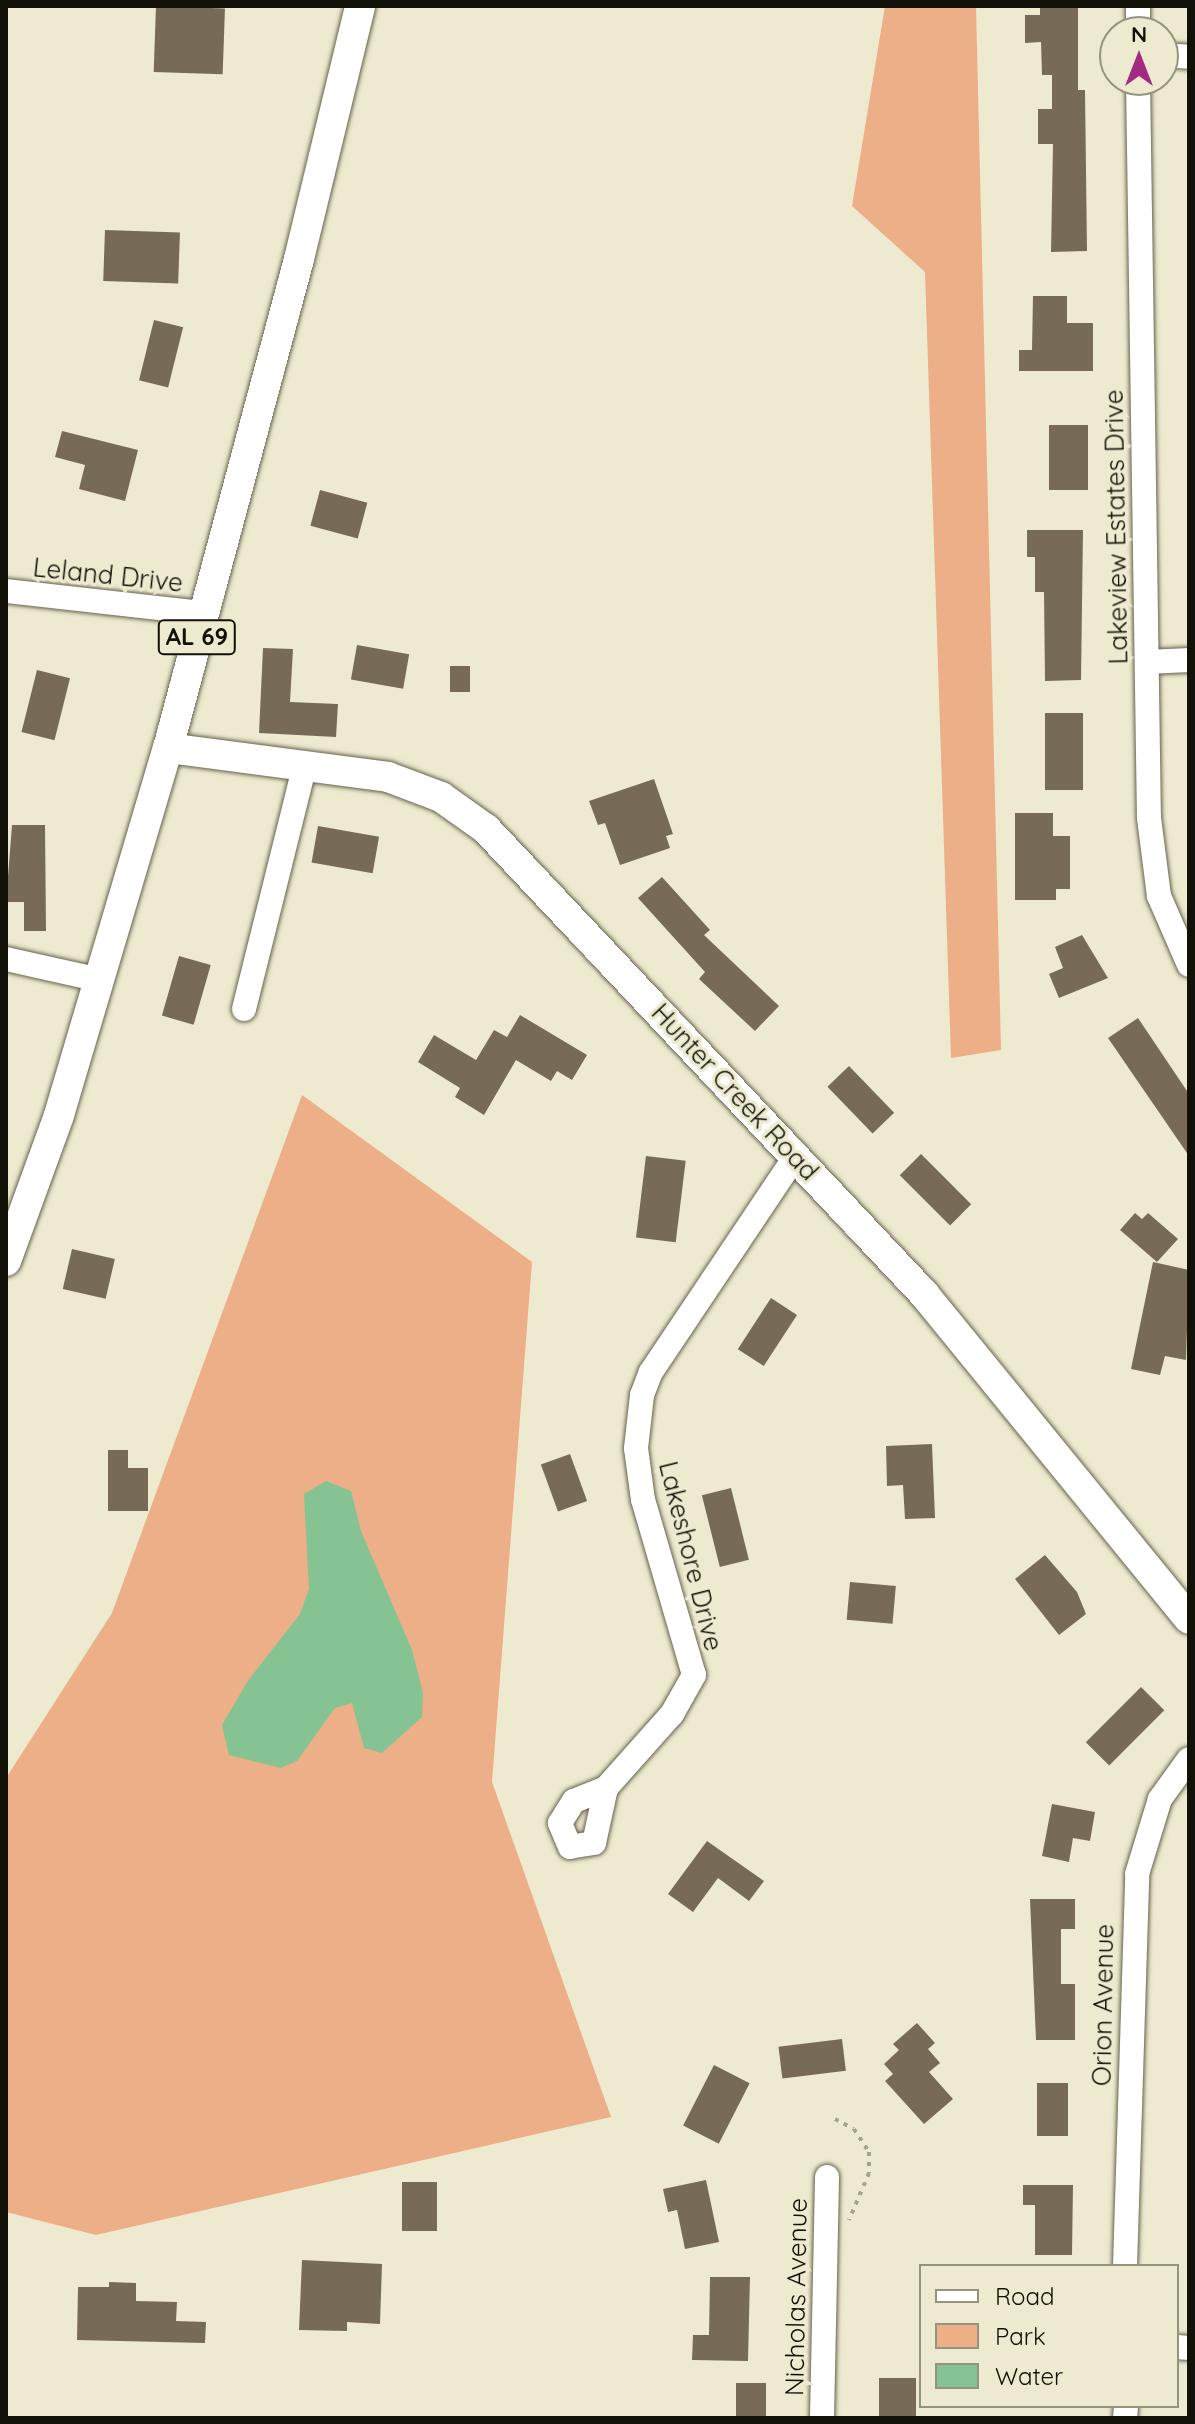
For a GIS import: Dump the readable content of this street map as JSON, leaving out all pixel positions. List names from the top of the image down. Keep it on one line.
{"streets":{"main road":["AL 69","Hunter Creek Road"],"street":["Lakeview Estates Drive","Leland Drive","Lakeshore Drive","Orion Avenue","Nicholas Avenue"]},"crossings":[["Leland Drive","AL 69"],["AL 69","Hunter Creek Road"],["Hunter Creek Road","Lakeshore Drive"]],"legend":["Road","Park","Water"],"north":"top"}
